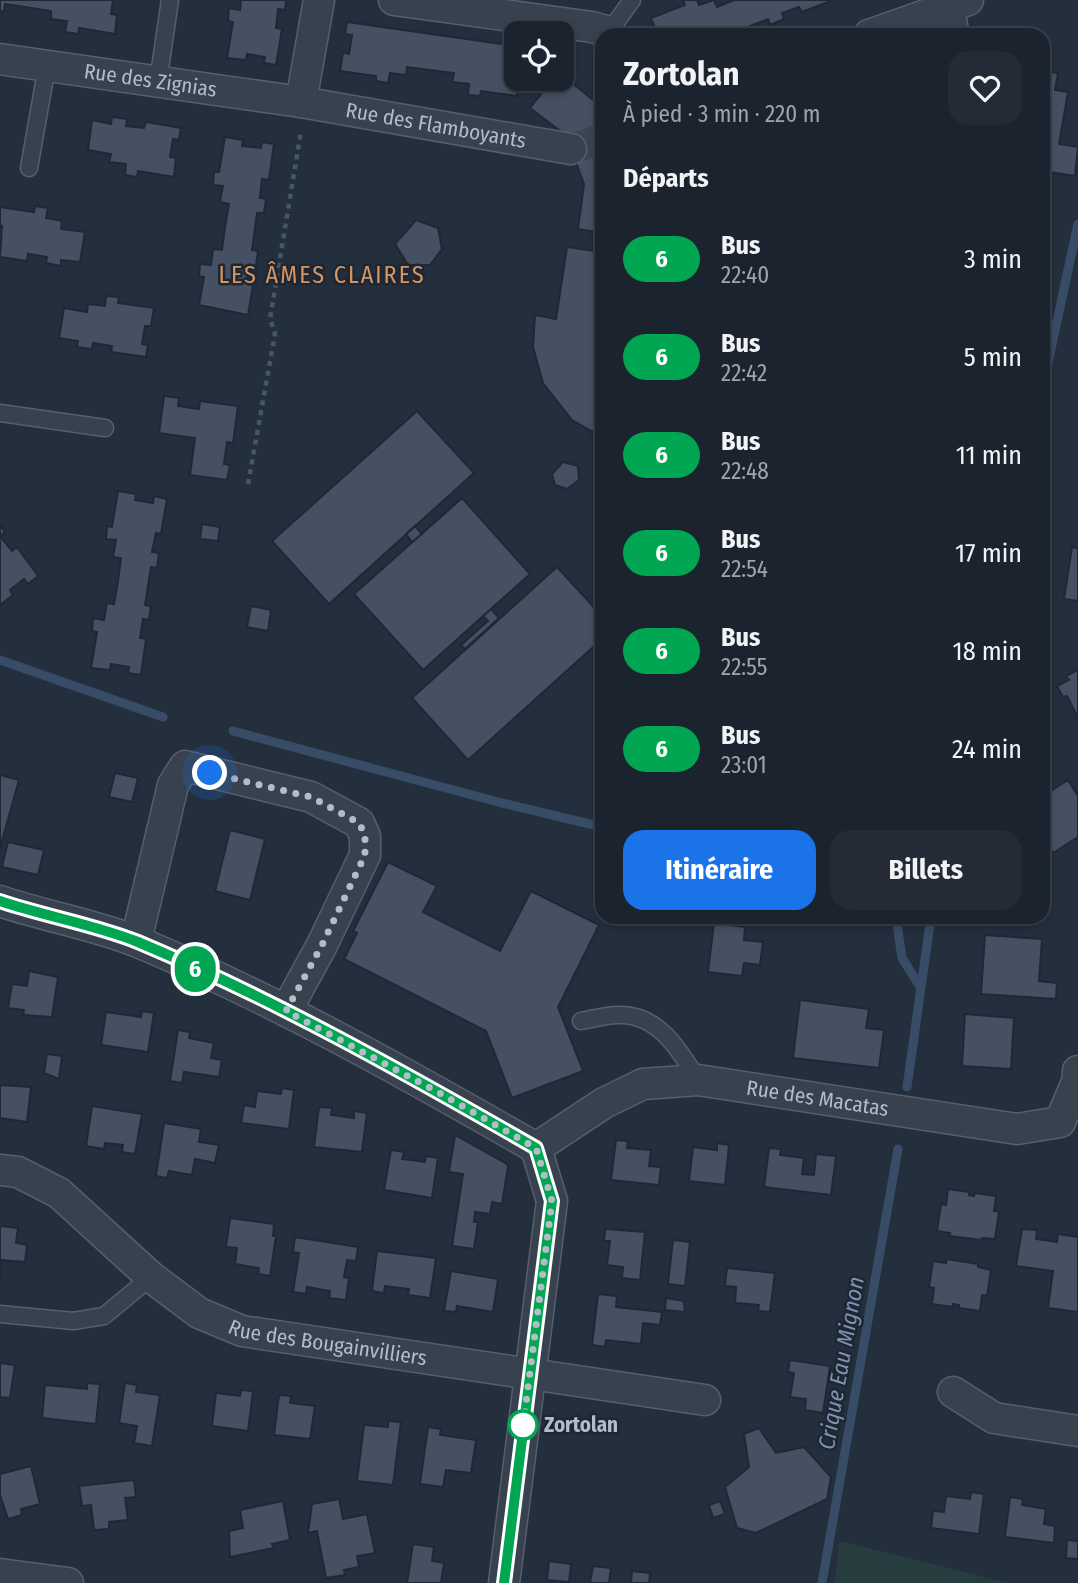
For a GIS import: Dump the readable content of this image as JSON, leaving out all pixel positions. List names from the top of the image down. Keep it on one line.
{"streets":{"street":["Rue des Zignias","Rue des Flamboyants","Rue des Macatas","Rue des Bougainvilliers"]},"crossings":[["Rue des Zignias","Rue des Flamboyants"]],"districts":["LES ÂMES CLAIRES"],"water":["Crique Eau Mignon"],"places":["Zortolan"],"lines":["bus line 6"],"page":{"on_map":"6","heading":[["Zortolan","À pied · 3 min · 220 m"],"Départs"],"list":[{"mark":"6","name":"Bus","note":"22:40","value":"3 min"},{"mark":"6","name":"Bus","note":"22:42","value":"5 min"},{"mark":"6","name":"Bus","note":"22:48","value":"11 min"},{"mark":"6","name":"Bus","note":"22:54","value":"17 min"},{"mark":"6","name":"Bus","note":"22:55","value":"18 min"},{"mark":"6","name":"Bus","note":"23:01","value":"24 min"}],"buttons":["Itinéraire","Billets"]}}
